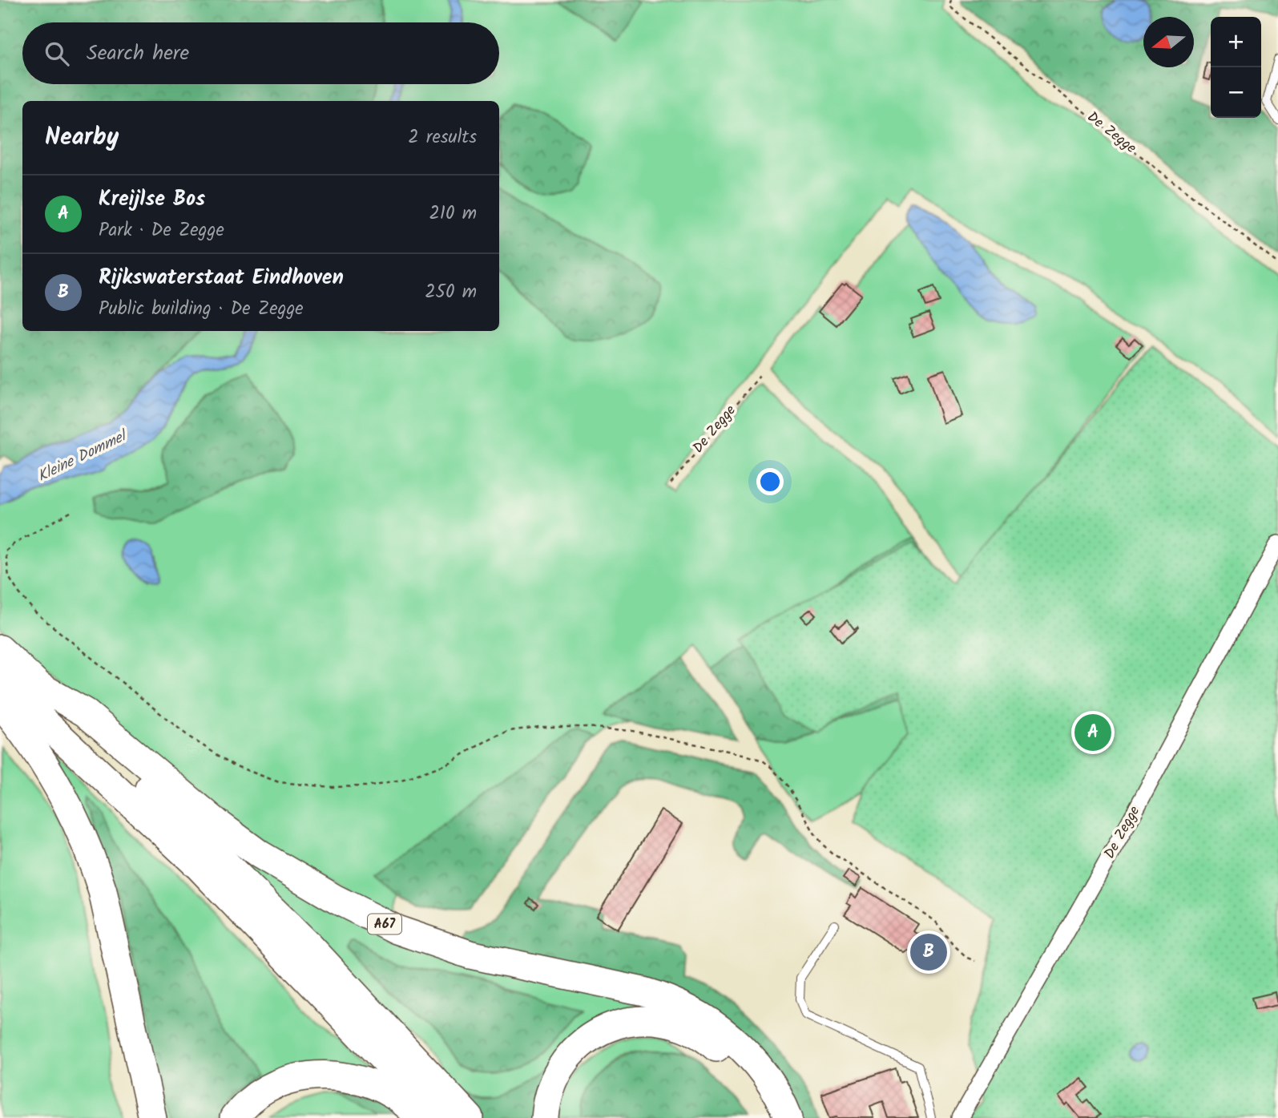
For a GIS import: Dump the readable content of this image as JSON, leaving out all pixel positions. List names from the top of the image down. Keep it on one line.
{"streets":{"highway":["A67"],"street":["De Zegge"]},"water":["Kleine Dommel"],"north":"left","page":{"map_buttons":["+","−"],"search":"Search here","heading":["Nearby","2 results"],"list":[{"mark":"A","name":"Kreijlse Bos","note":"Park · De Zegge","value":"210 m"},{"mark":"B","name":"Rijkswaterstaat Eindhoven","note":"Public building · De Zegge","value":"250 m"}],"pins":["A","B"]}}
